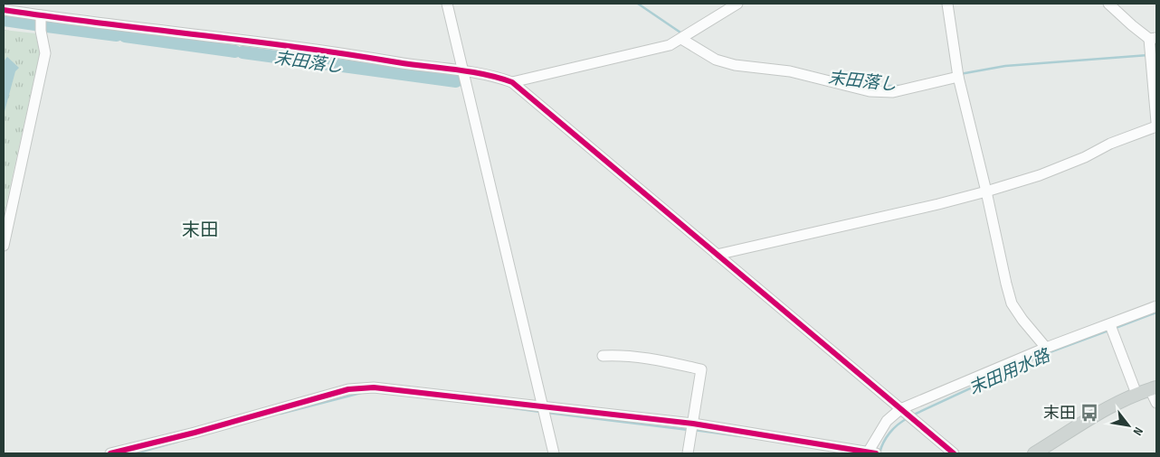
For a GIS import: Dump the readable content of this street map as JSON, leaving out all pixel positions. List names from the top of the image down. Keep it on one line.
{"districts":["末田"],"water":["末田落し","末田用水路"],"places":{"bus stop":["末田"]},"north":"bottom right"}
